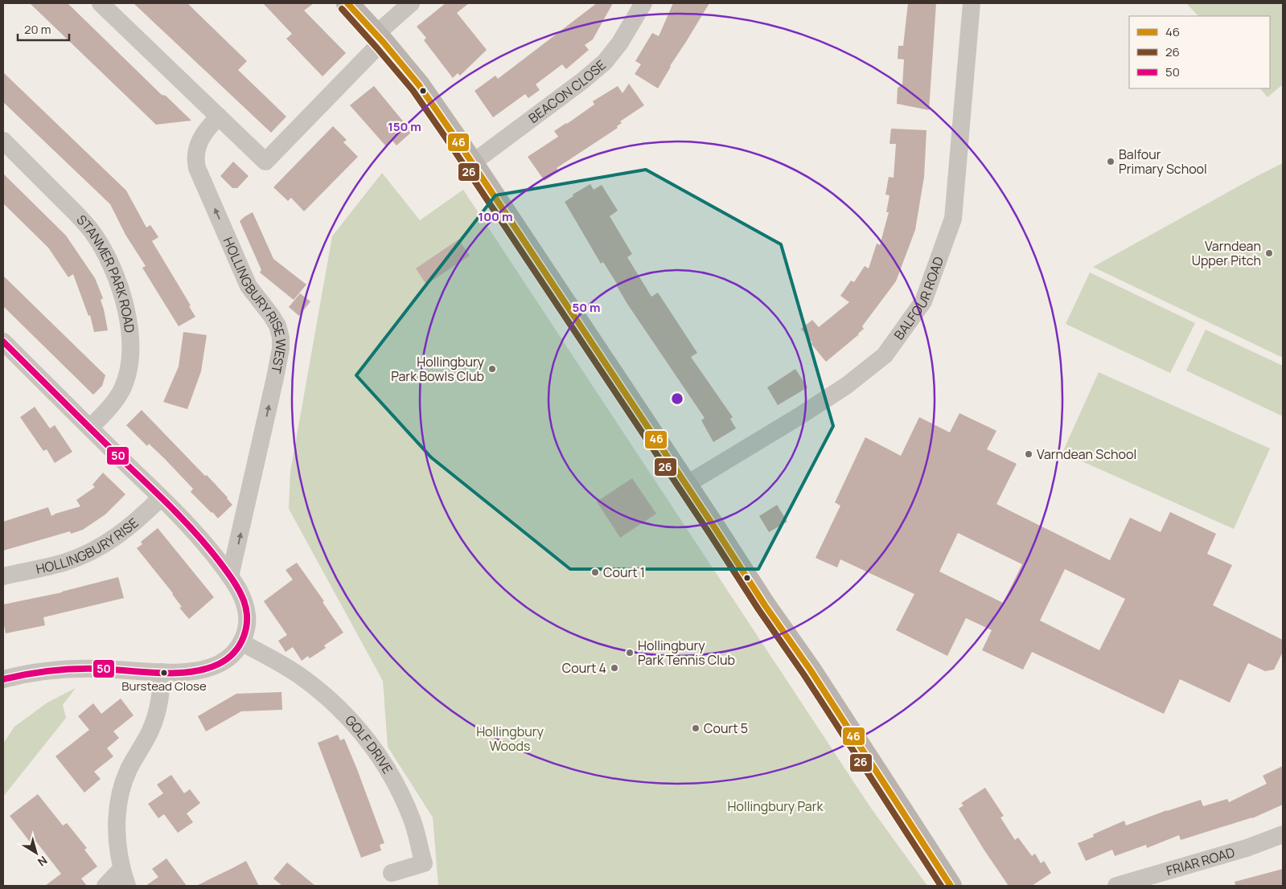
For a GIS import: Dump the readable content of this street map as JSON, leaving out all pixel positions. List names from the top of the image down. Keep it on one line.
{"streets":{"street":["BEACON CLOSE","STANMER PARK ROAD","BALFOUR ROAD","HOLLINGBURY RISE WEST","HOLLINGBURY RISE","GOLF DRIVE","FRIAR ROAD"]},"one_way":["HOLLINGBURY RISE WEST"],"parks":["Hollingbury Woods","Hollingbury Park"],"places":["Balfour Primary School","Varndean Upper Pitch","Hollingbury Park Bowls Club","Varndean School","Court 1","Hollingbury Park Tennis Club","Court 4","Burstead Close","Court 5"],"lines":["transit line 46","transit line 26","transit line 50"],"legend":["46","26","50"],"scale_bar":"20 m","north":"bottom right","rings":["150 m","100 m","50 m"]}
